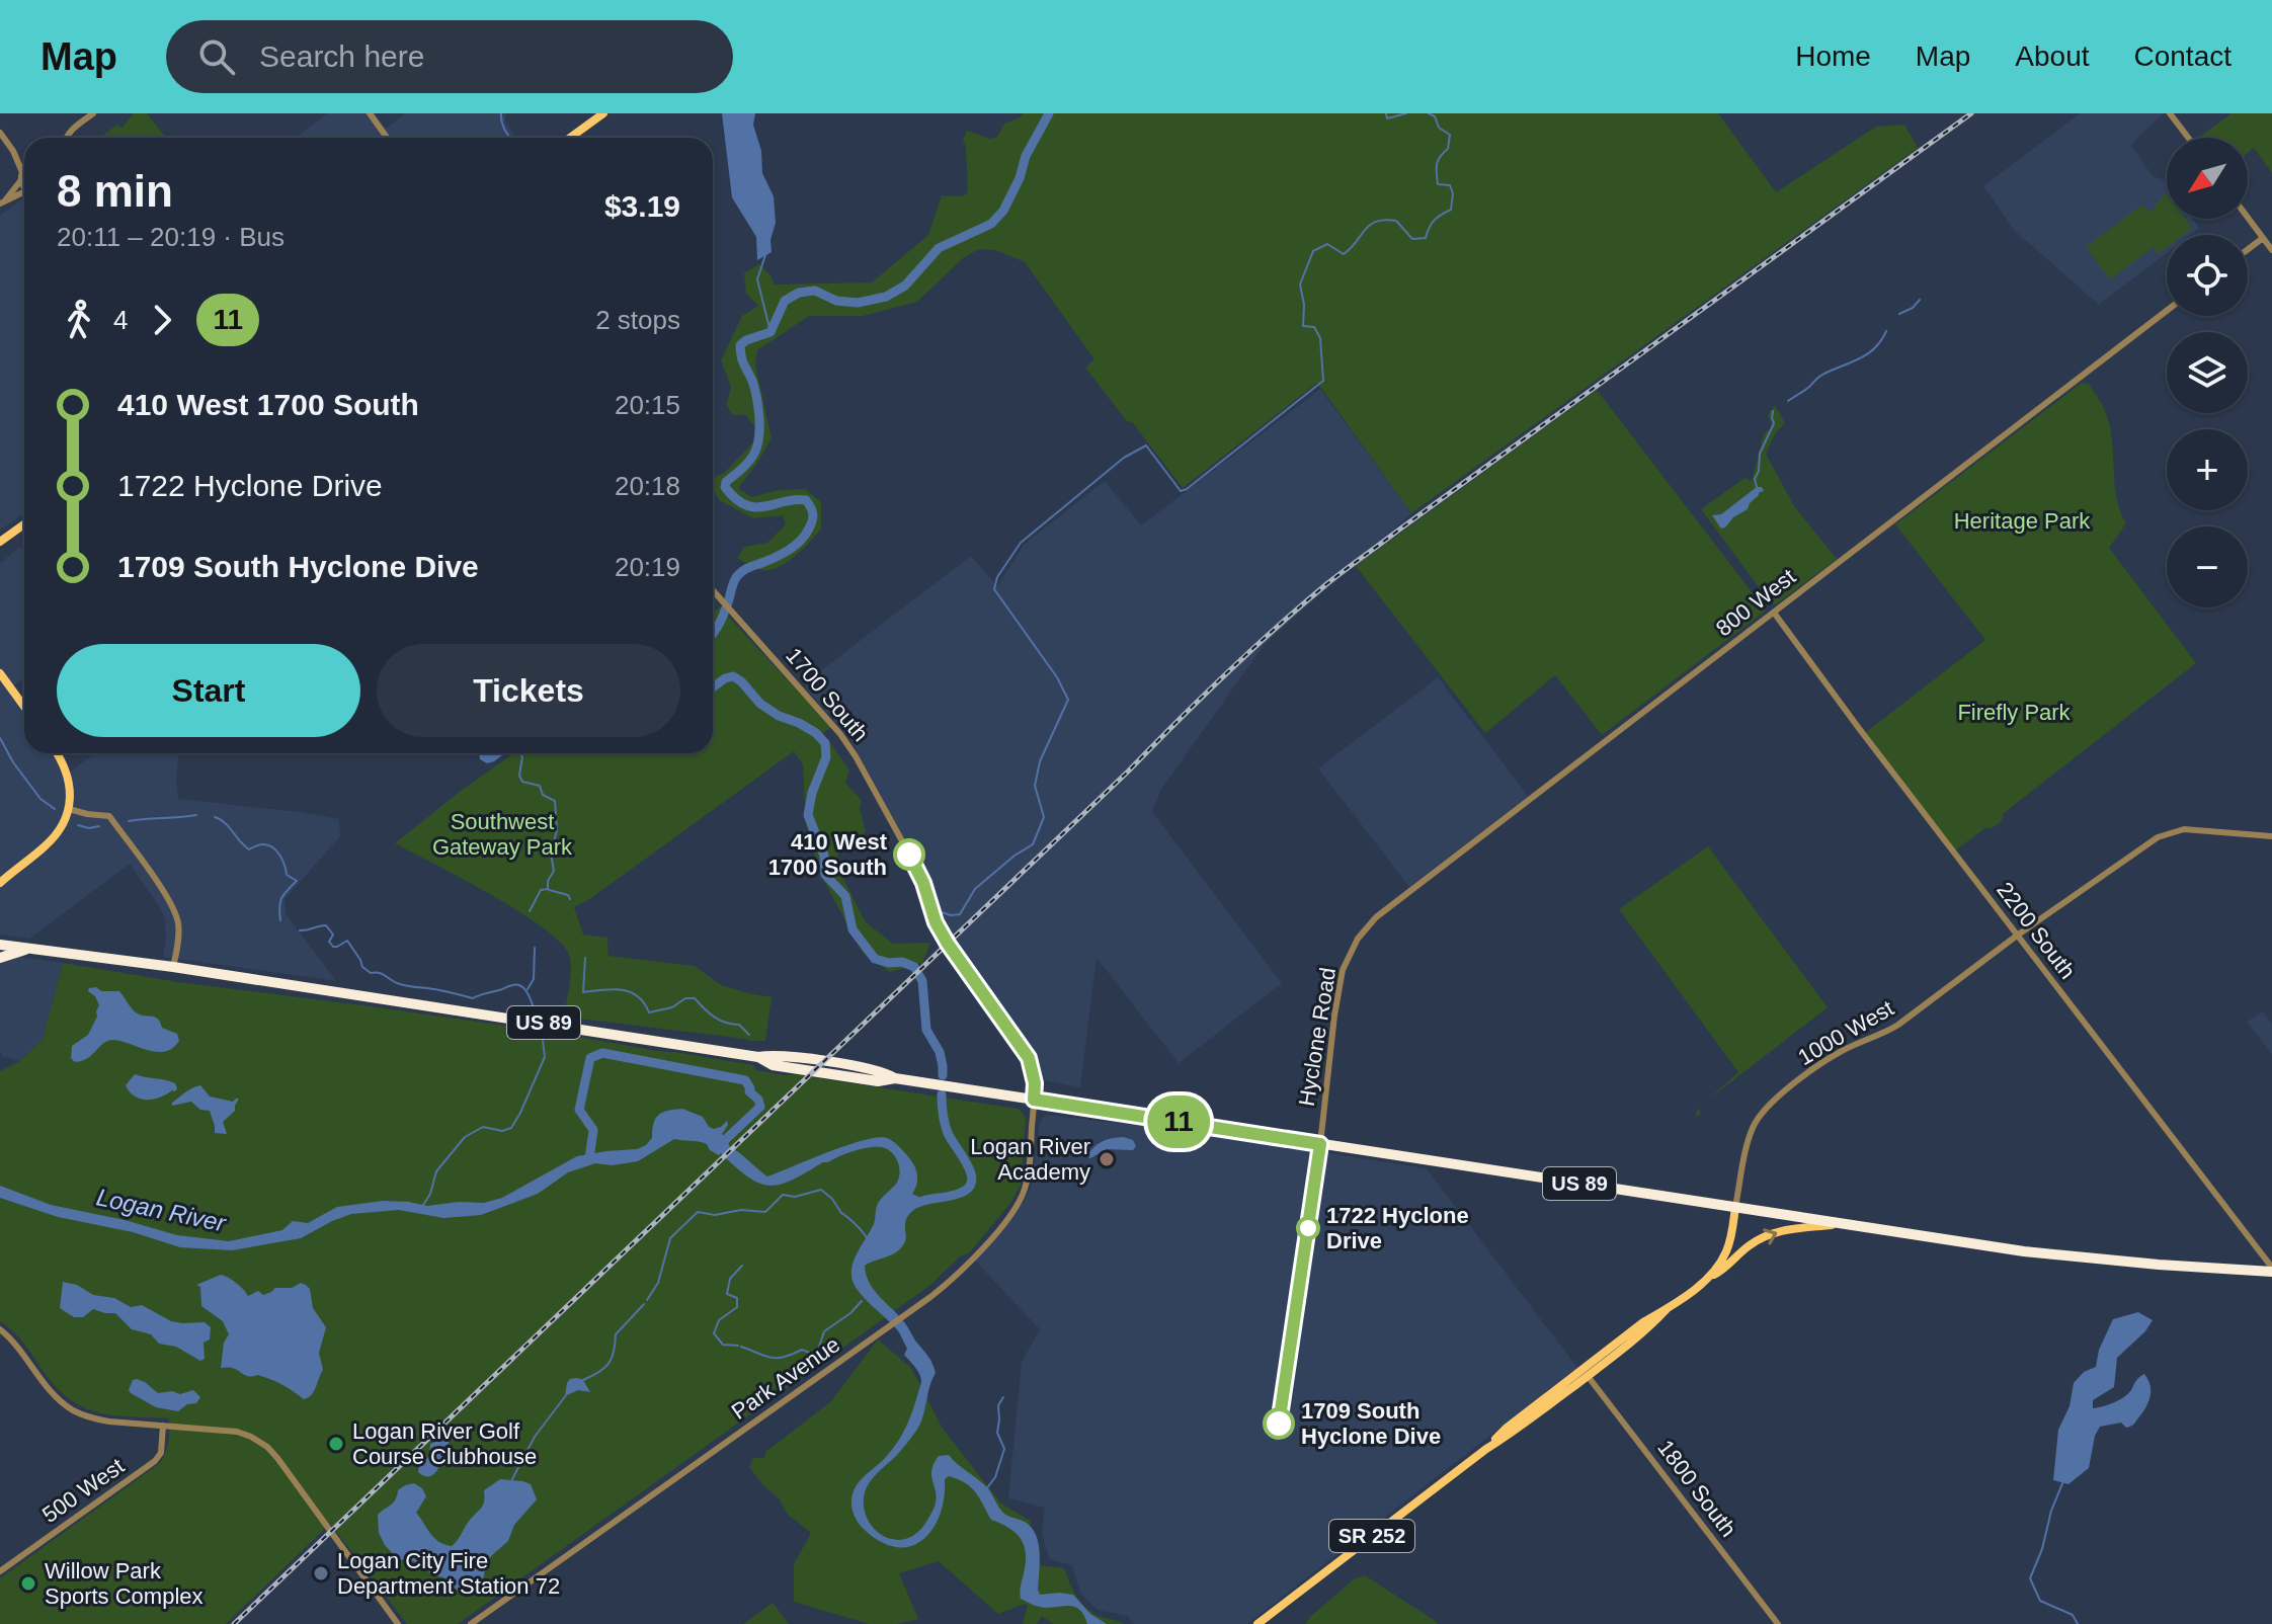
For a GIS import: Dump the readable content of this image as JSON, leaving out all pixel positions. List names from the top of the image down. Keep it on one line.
{"streets":{"highway":["US 89"],"main road":["1000 West","SR 252"],"street":["800 West","1700 South","2200 South","Hyclone Road","Park Avenue","1800 South","500 West"]},"crossings":[["800 West","2200 South"],["800 West","Hyclone Road"],["1700 South","US 89"],["1700 South","Park Avenue"],["2200 South","US 89"],["2200 South","1000 West"],["US 89","1000 West"],["US 89","Hyclone Road"],["US 89","Park Avenue"],["1000 West","1800 South"]],"water":["Logan River"],"parks":["Heritage Park","Firefly Park","Southwest Gateway Park"],"places":["410 West 1700 South","Logan River Academy","1722 Hyclone Drive","1709 South Hyclone Dive","Logan River Golf Course Clubhouse","Logan City Fire Department Station 72","Willow Park Sports Complex"],"lines":["bus line 11"],"north":"bottom left","page":{"header":"Map","search":"Search here","nav":["Home","Map","About","Contact"],"on_map":"11","map_buttons":["+","−"],"heading":["8 min","20:11 – 20:19 · Bus","$3.19"],"legs":["4","11","2 stops"],"list":[{"name":"410 West 1700 South","value":"20:15"},{"name":"1722 Hyclone Drive","value":"20:18"},{"name":"1709 South Hyclone Dive","value":"20:19"}],"buttons":["Start","Tickets"]}}
